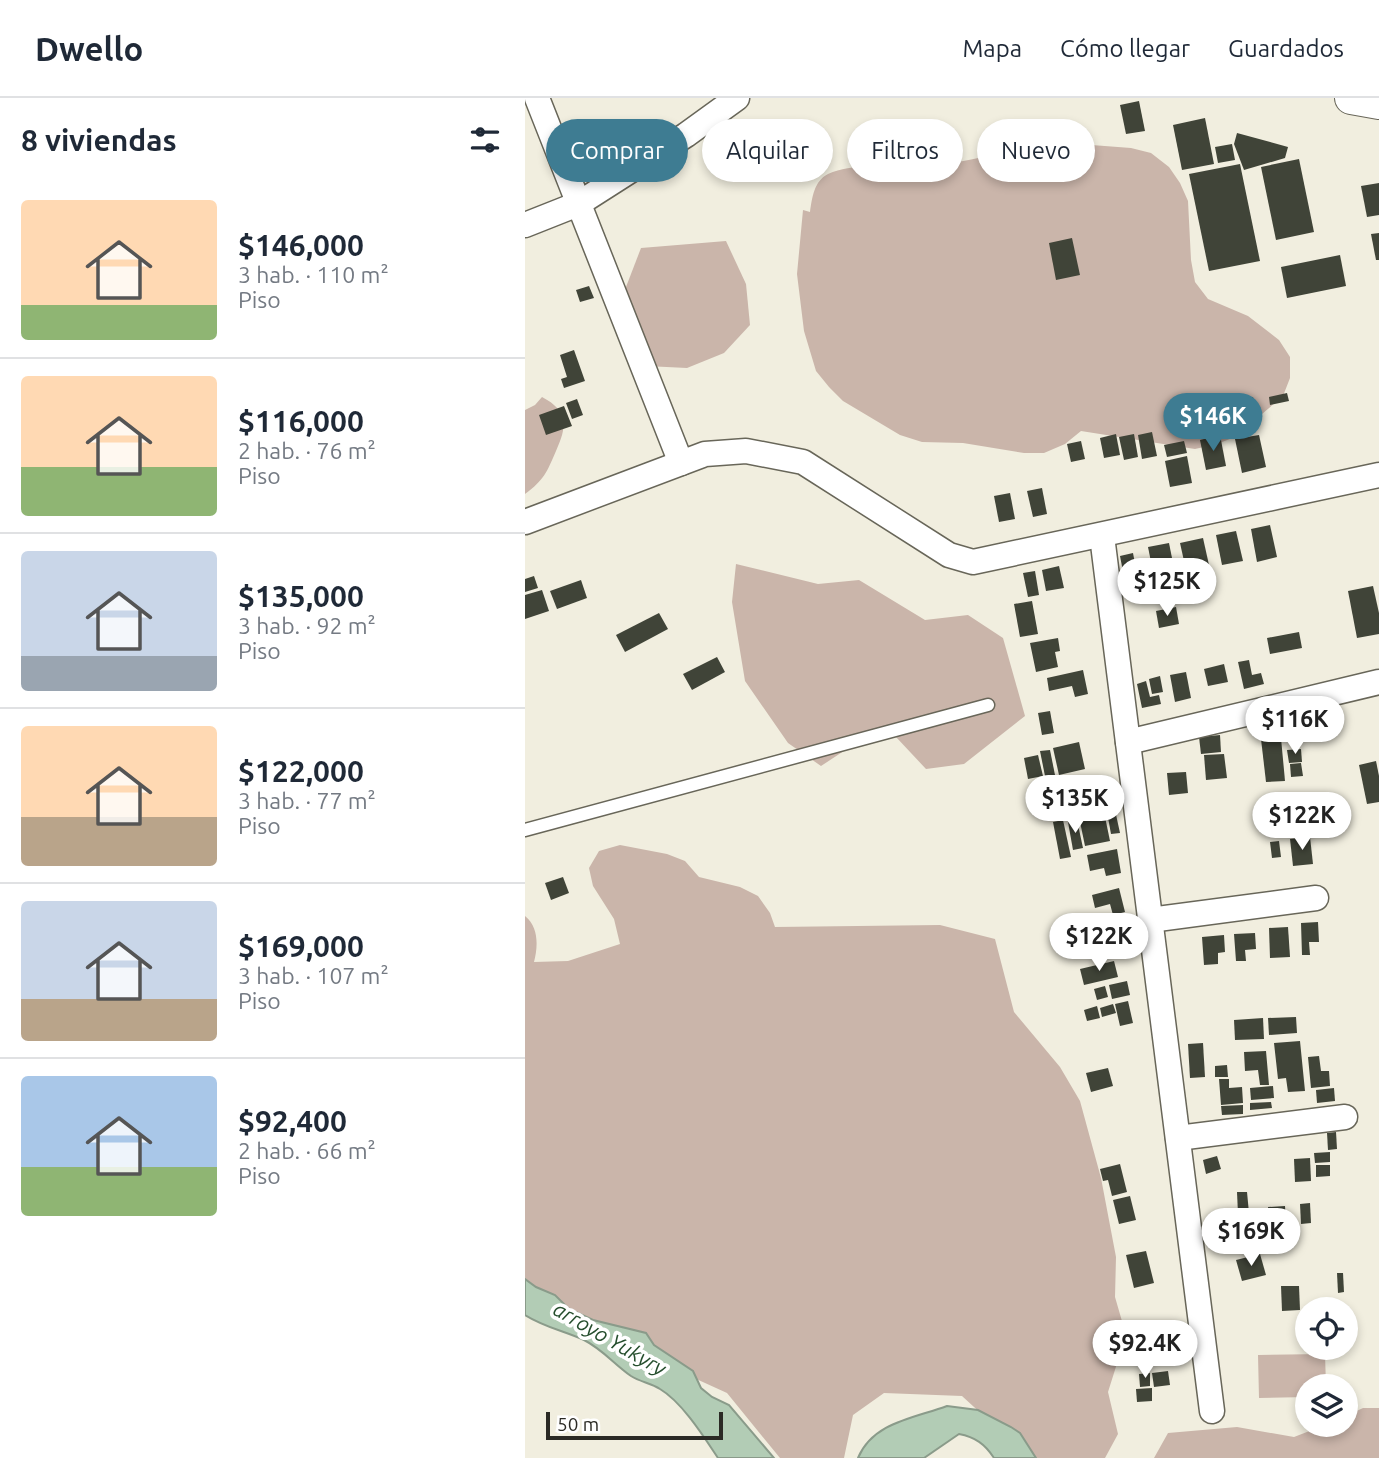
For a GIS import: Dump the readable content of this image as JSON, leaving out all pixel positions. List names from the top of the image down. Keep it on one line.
{"water":["arroyo Yukyry"],"scale_bar":"50 m","page":{"header":"Dwello","nav":["Mapa","Cómo llegar","Guardados"],"heading":"8 viviendas","chip":["Comprar","Alquilar","Filtros","Nuevo"],"list":[{"name":"$146,000","note":"3 hab. · 110 m² · Piso"},{"name":"$116,000","note":"2 hab. · 76 m² · Piso"},{"name":"$135,000","note":"3 hab. · 92 m² · Piso"},{"name":"$122,000","note":"3 hab. · 77 m² · Piso"},{"name":"$169,000","note":"3 hab. · 107 m² · Piso"},{"name":"$92,400","note":"2 hab. · 66 m² · Piso"}],"price":["$146K","$125K","$116K","$135K","$122K","$122K","$169K","$92.4K"],"scale":"50 m"}}
